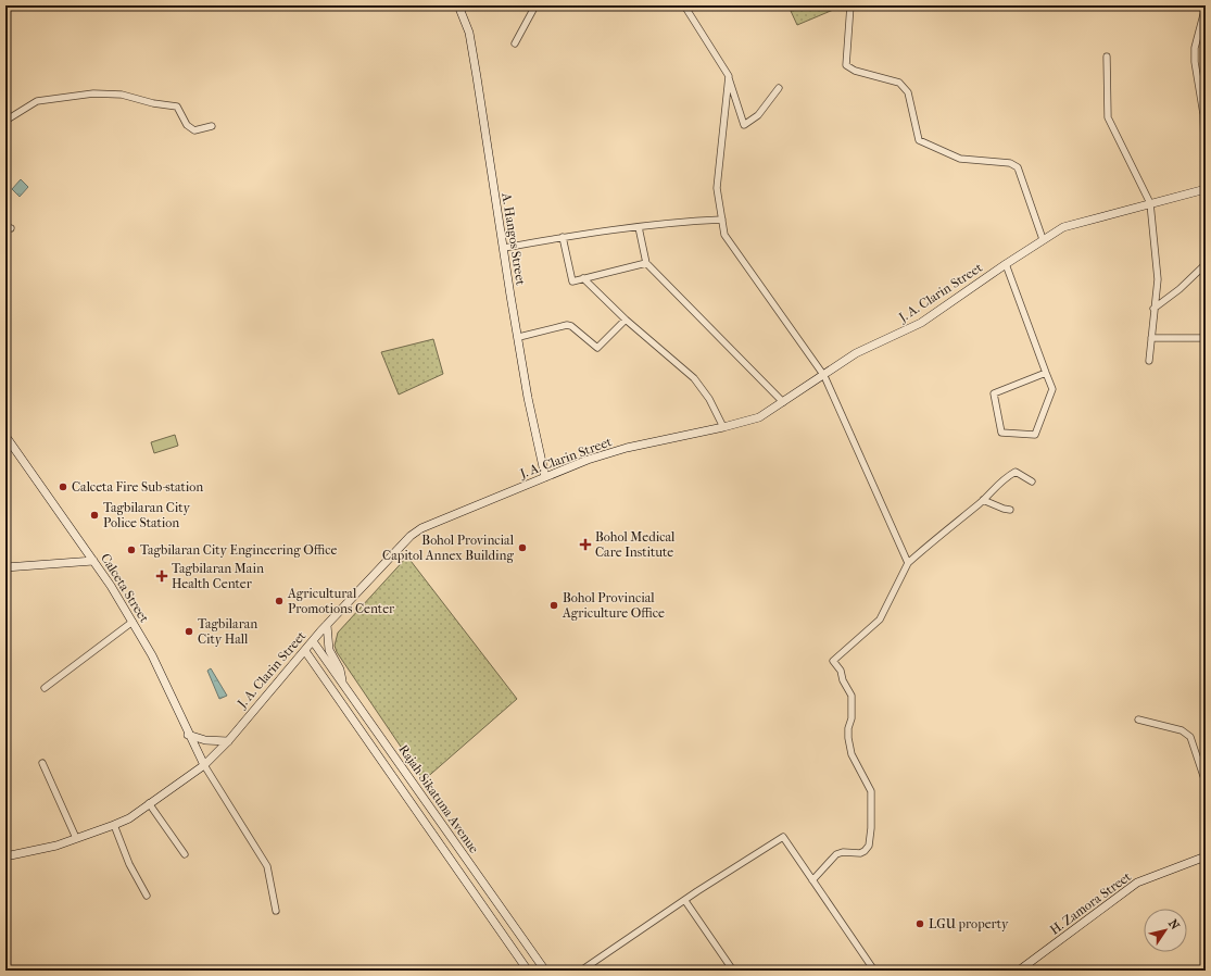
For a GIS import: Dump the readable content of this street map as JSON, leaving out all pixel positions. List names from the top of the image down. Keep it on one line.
{"streets":{"main road":["A. Hangos Street","J. A. Clarin Street","Calceta Street","Rajah Sikatuna Avenue","H. Zamora Street"]},"crossings":[["A. Hangos Street","J. A. Clarin Street"],["J. A. Clarin Street","Calceta Street"],["J. A. Clarin Street","Rajah Sikatuna Avenue"]],"places":{"other":["Calceta Fire Sub-station","Tagbilaran City Police Station","Bohol Provincial Capitol Annex Building","Tagbilaran City Engineering Office","Agricultural Promotions Center","Bohol Provincial Agriculture Office","Tagbilaran City Hall","LGU property"],"health":["Bohol Medical Care Institute","Tagbilaran Main Health Center"]},"north":"top right"}
